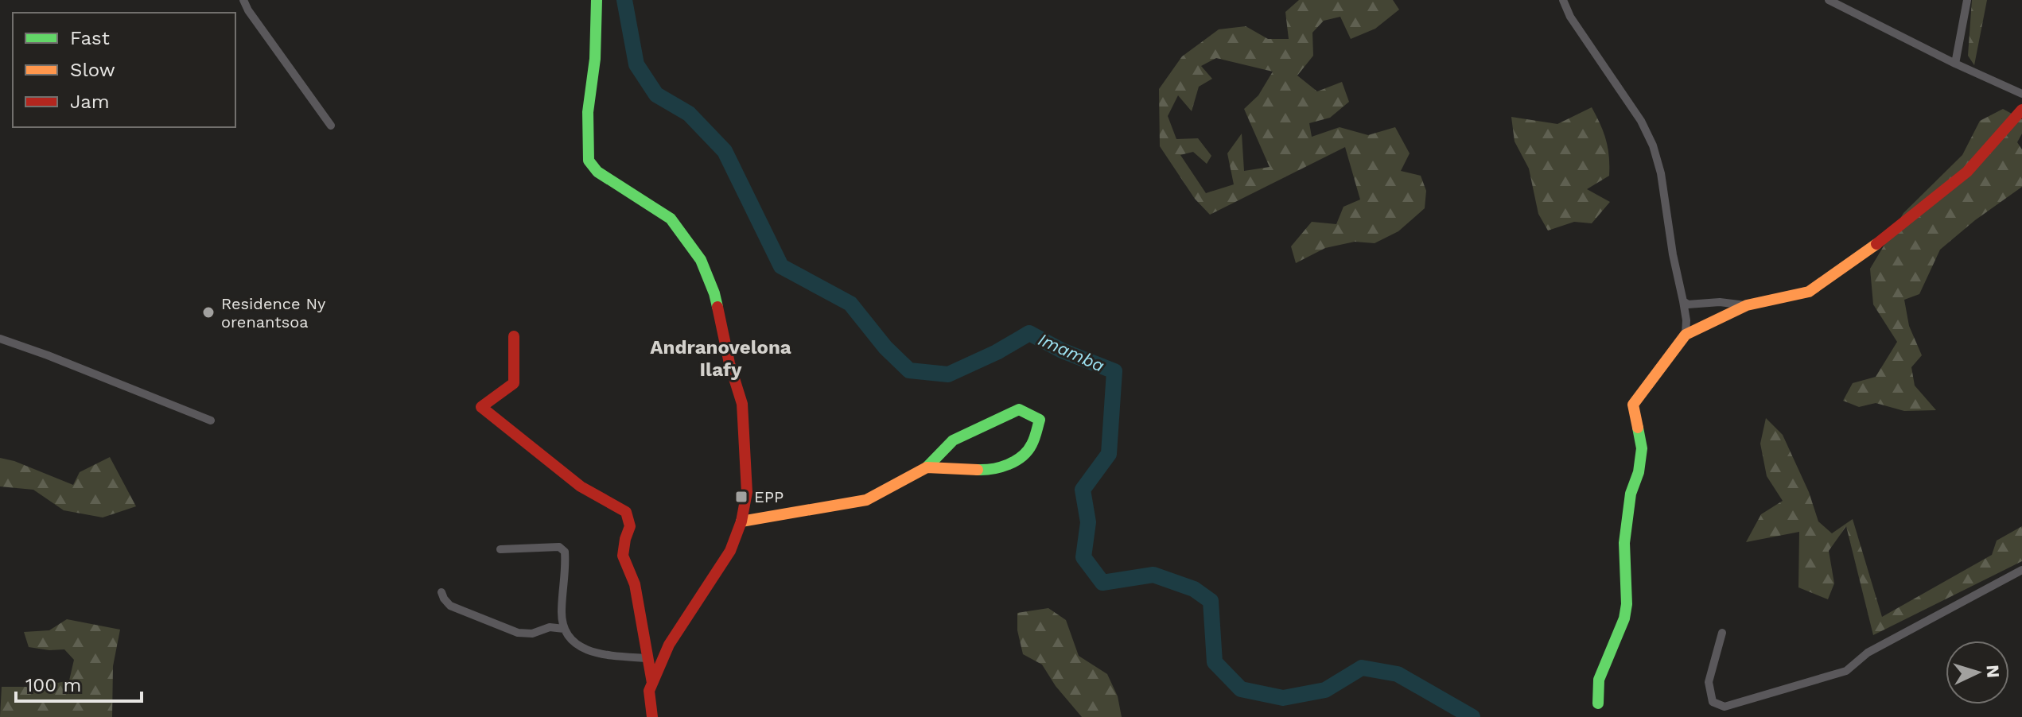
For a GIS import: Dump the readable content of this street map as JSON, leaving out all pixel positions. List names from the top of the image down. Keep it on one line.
{"districts":["Andranovelona Ilafy"],"water":["Imamba"],"places":{"other":["Residence Ny orenantsoa"],"transit":["EPP"]},"legend":["Fast","Slow","Jam"],"scale_bar":"100 m","north":"right"}
